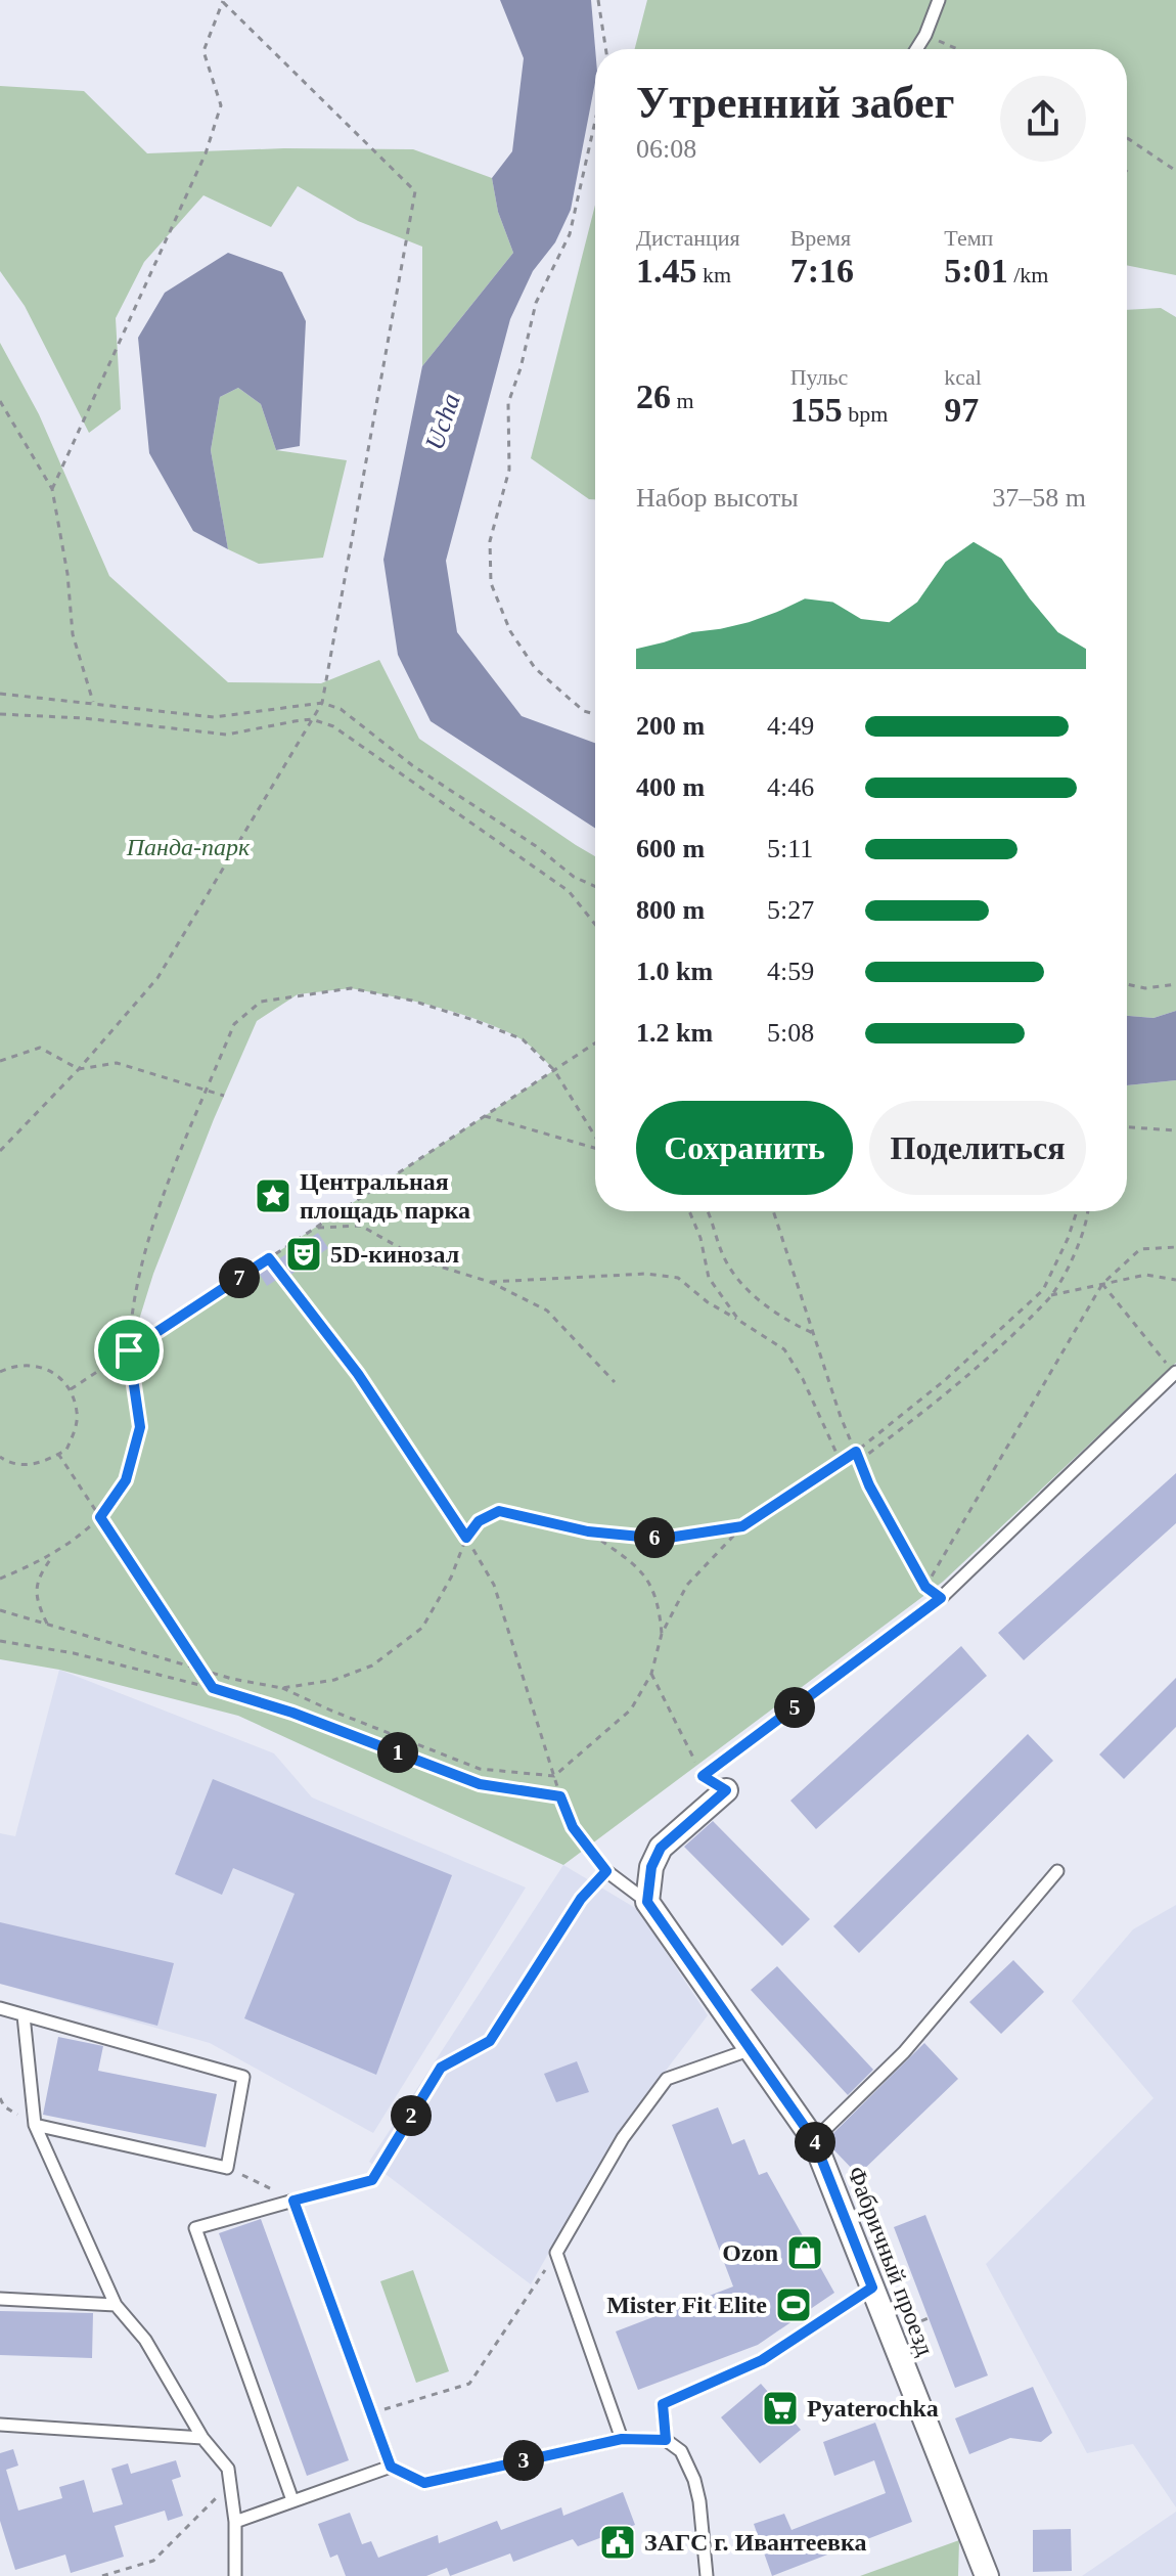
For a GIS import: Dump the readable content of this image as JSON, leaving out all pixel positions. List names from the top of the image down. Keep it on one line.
{"streets":{"street":["Фабричный проезд"]},"water":["Ucha"],"parks":["Панда-парк"],"places":{"place":["Центральная площадь парка"],"theatre":["5D-кинозал"],"shop":["Ozon"],"sports":["Mister Fit Elite"],"supermarket":["Pyaterochka"],"public building":["ЗАГС г. Ивантеевка"]},"page":{"heading":["Утренний забег","06:08"],"stats":[["Дистанция","1.45 km"],["Время","7:16"],["Темп","5:01 /km"],["26 m"],["Пульс","155 bpm"],["kcal","97"]],"chart":["Набор высоты","37–58 m"],"list":[{"name":"200 m","note":"4:49"},{"name":"400 m","note":"4:46"},{"name":"600 m","note":"5:11"},{"name":"800 m","note":"5:27"},{"name":"1.0 km","note":"4:59"},{"name":"1.2 km","note":"5:08"}],"buttons":["Сохранить","Поделиться"],"pins":["7","6","5","1","2","4","3"]}}
